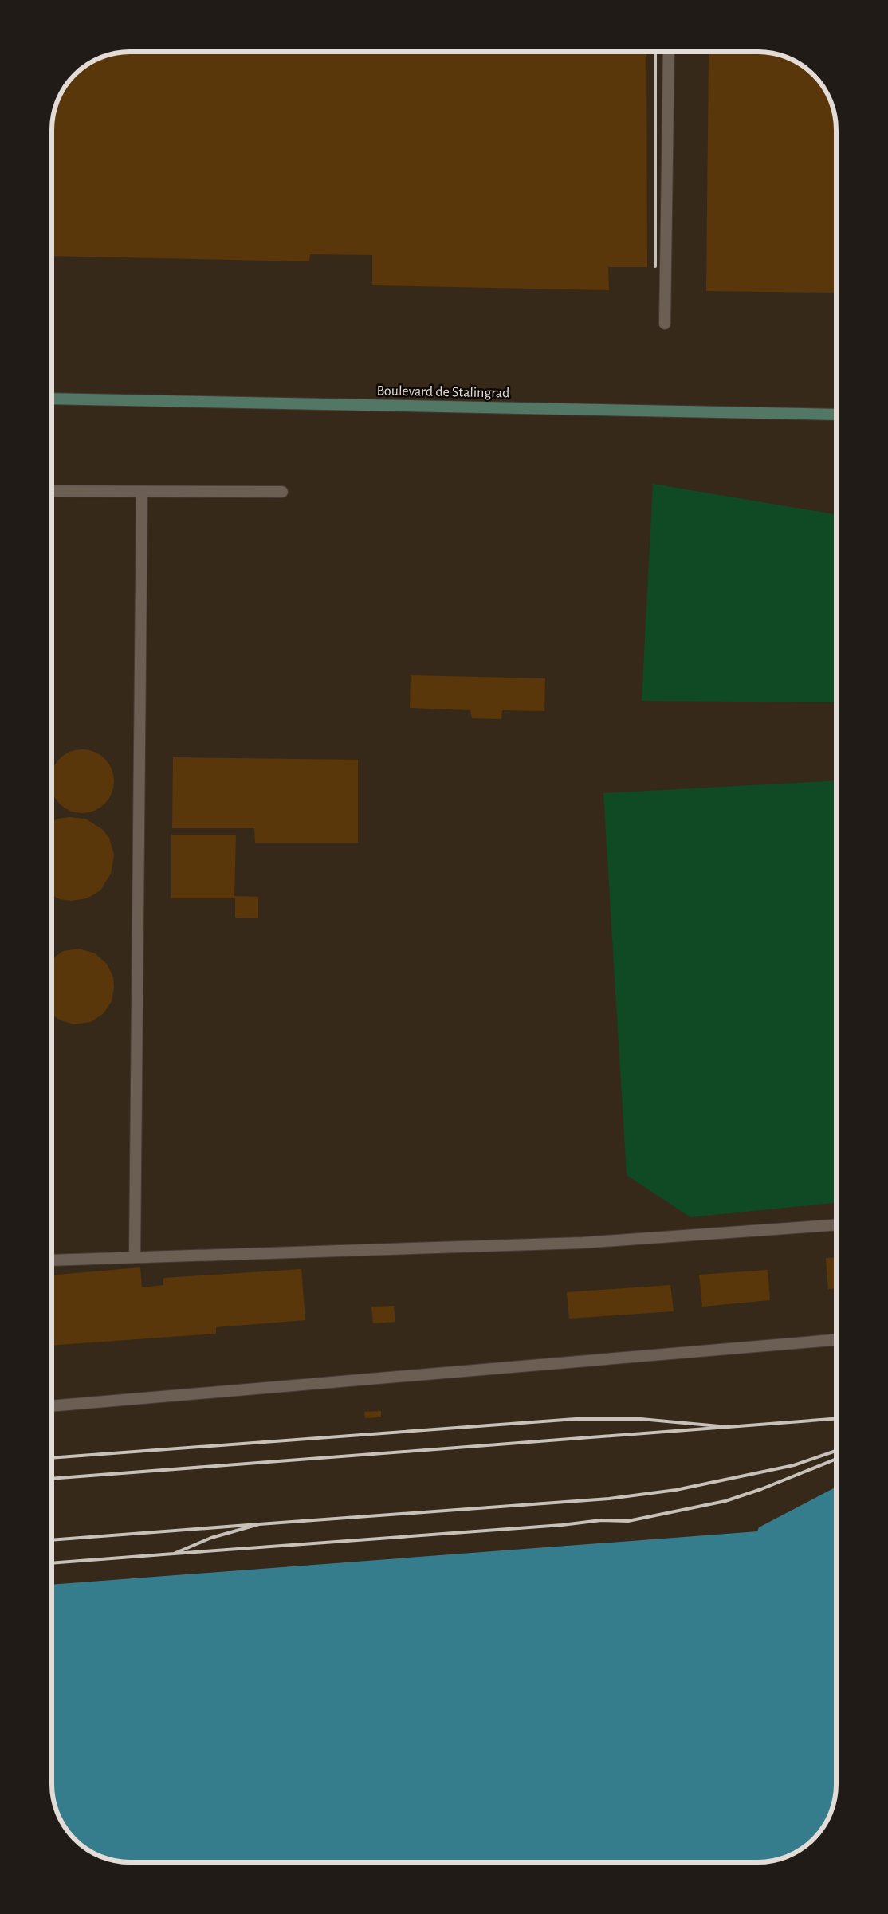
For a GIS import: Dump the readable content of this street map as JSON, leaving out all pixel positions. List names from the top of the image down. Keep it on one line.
{"streets":{"main road":["Boulevard de Stalingrad"]}}
